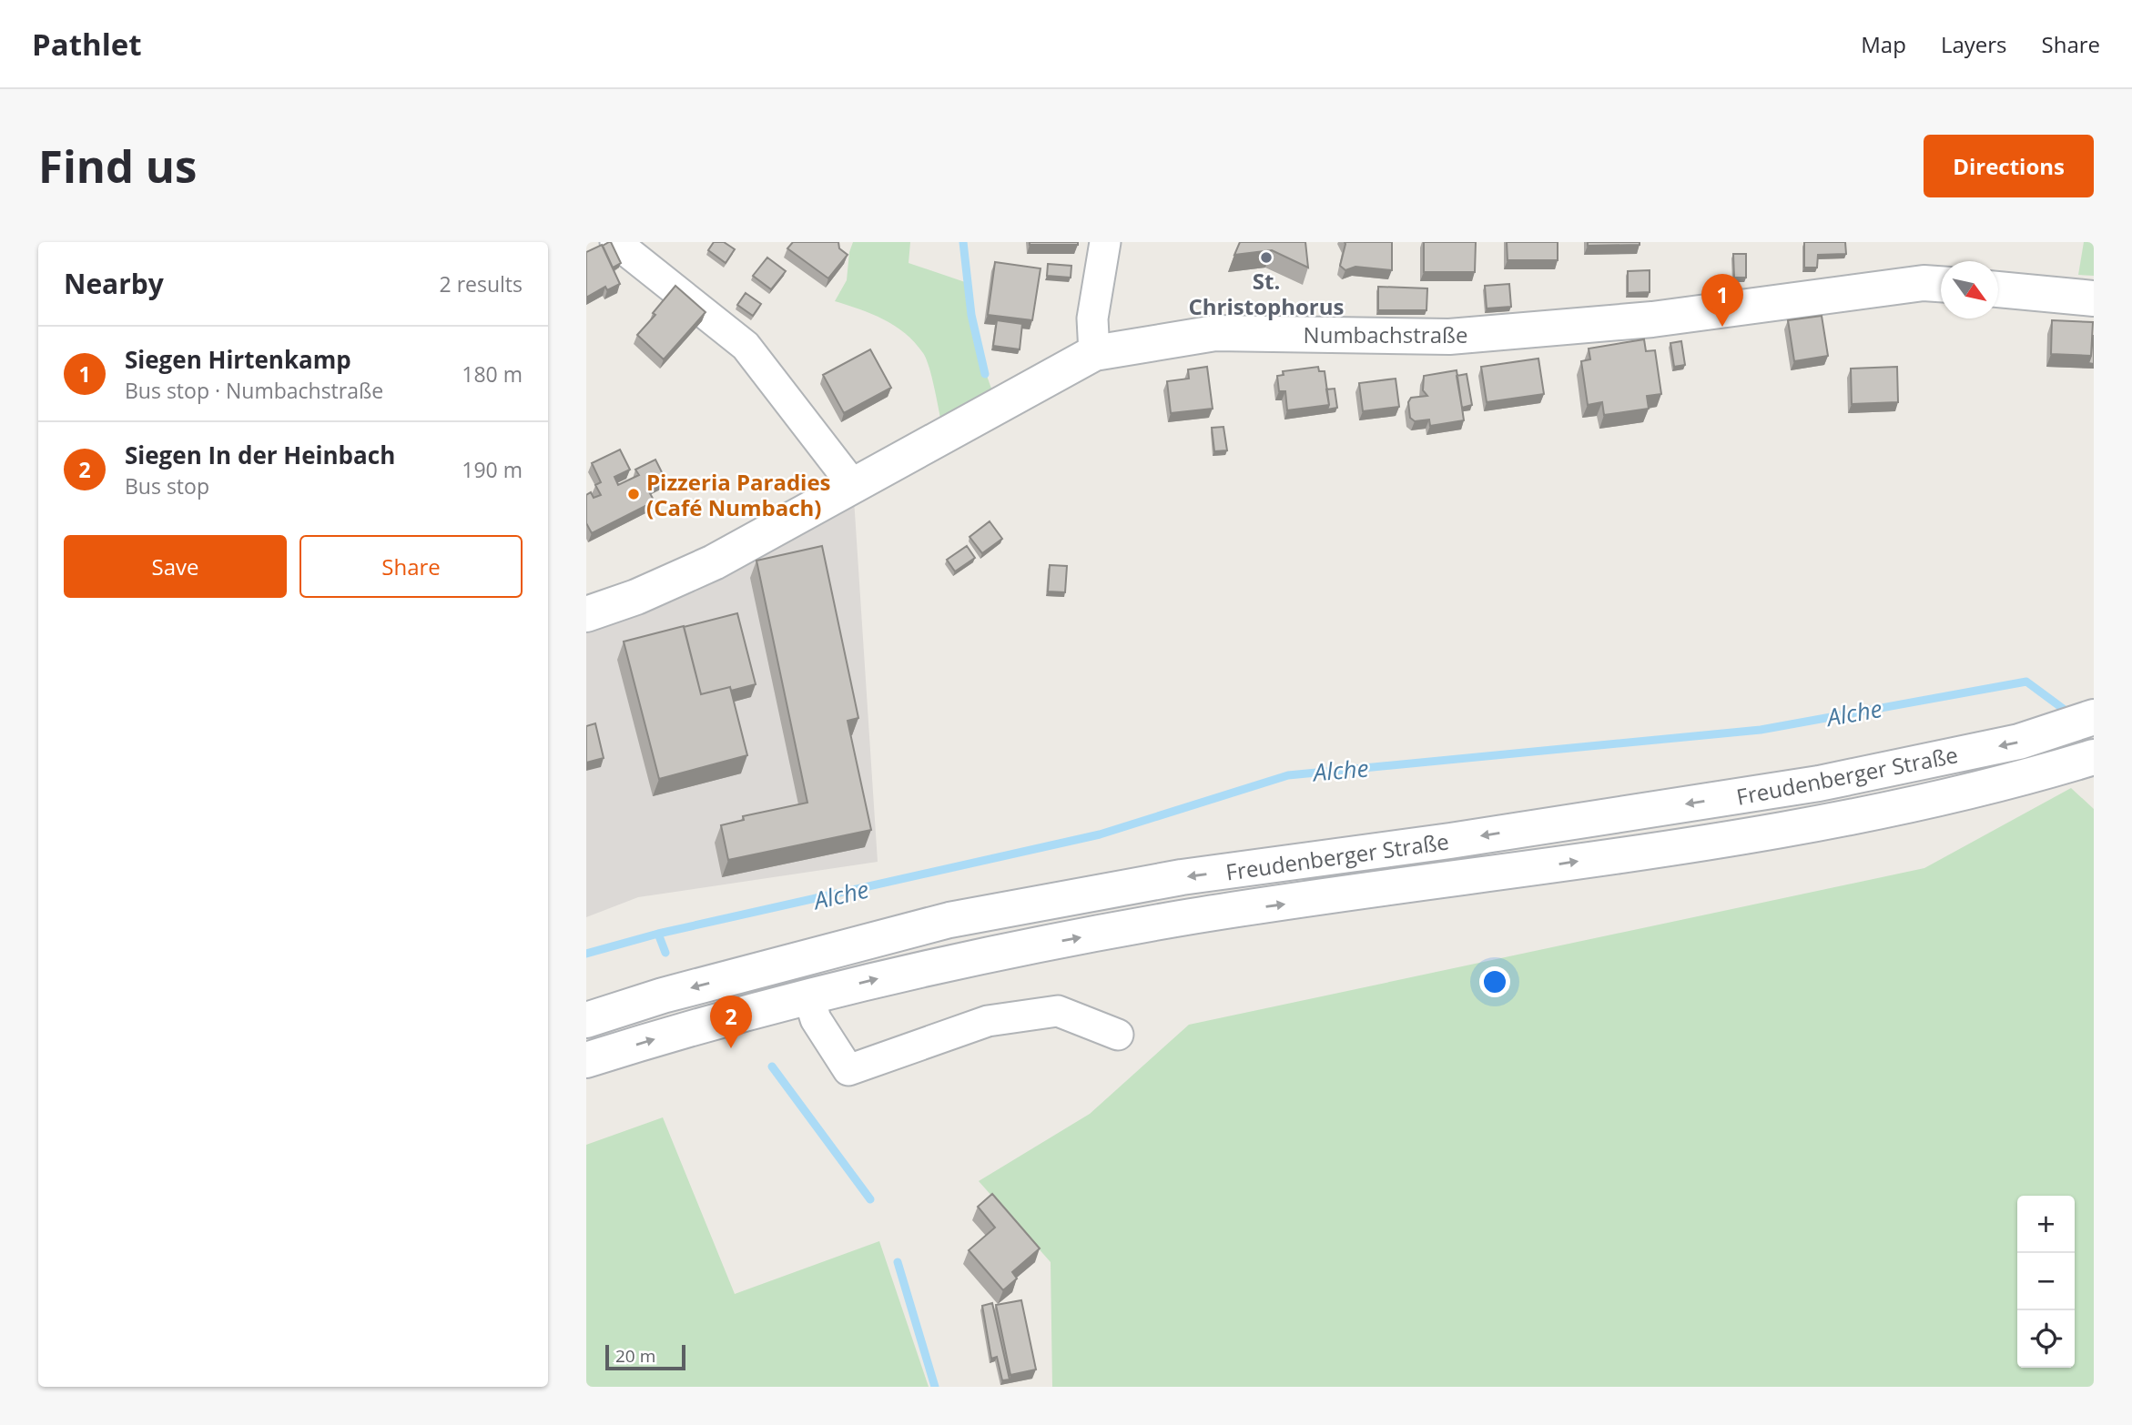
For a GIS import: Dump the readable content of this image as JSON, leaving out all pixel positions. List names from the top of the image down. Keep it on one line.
{"streets":{"main road":["Numbachstraße","Freudenberger Straße"]},"water":["Alche"],"places":["St. Christophorus","Pizzeria Paradies (Café Numbach)"],"scale_bar":"20 m","north":"bottom right","page":{"header":"Pathlet","nav":["Map","Layers","Share"],"buttons":["Directions",["Save","Share"]],"title":"Find us","heading":["Nearby","2 results"],"pins":["1","2"],"list":[{"mark":"1","name":"Siegen Hirtenkamp","note":"Bus stop · Numbachstraße","value":"180 m"},{"mark":"2","name":"Siegen In der Heinbach","note":"Bus stop","value":"190 m"}],"map_buttons":["+","−"],"scale":"20 m"}}
